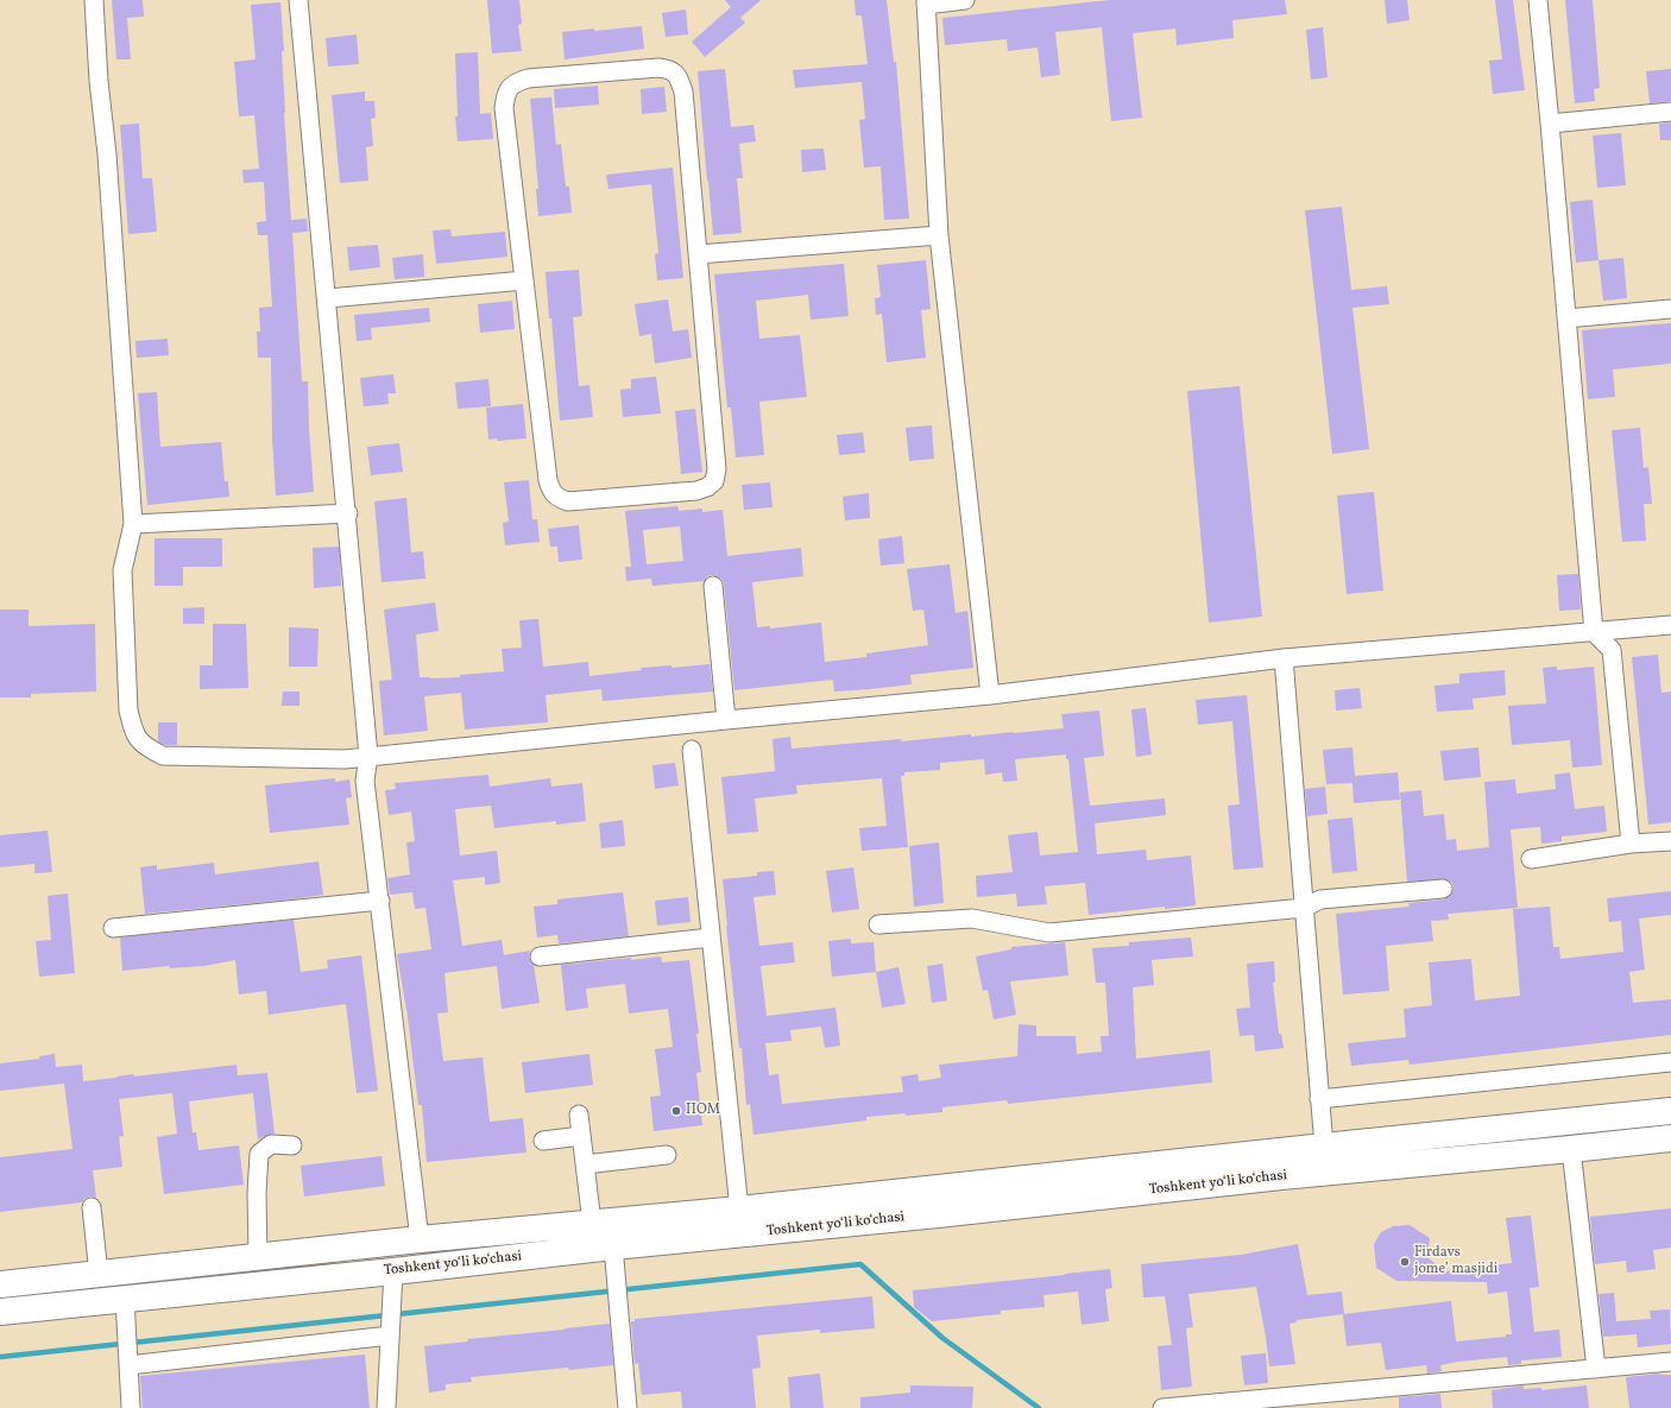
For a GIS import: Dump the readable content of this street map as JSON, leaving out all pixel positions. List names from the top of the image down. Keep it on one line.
{"streets":{"highway":["Toshkent yo‘li ko‘chasi"]},"places":["ПОМ","Firdavs jome’ masjidi"]}
